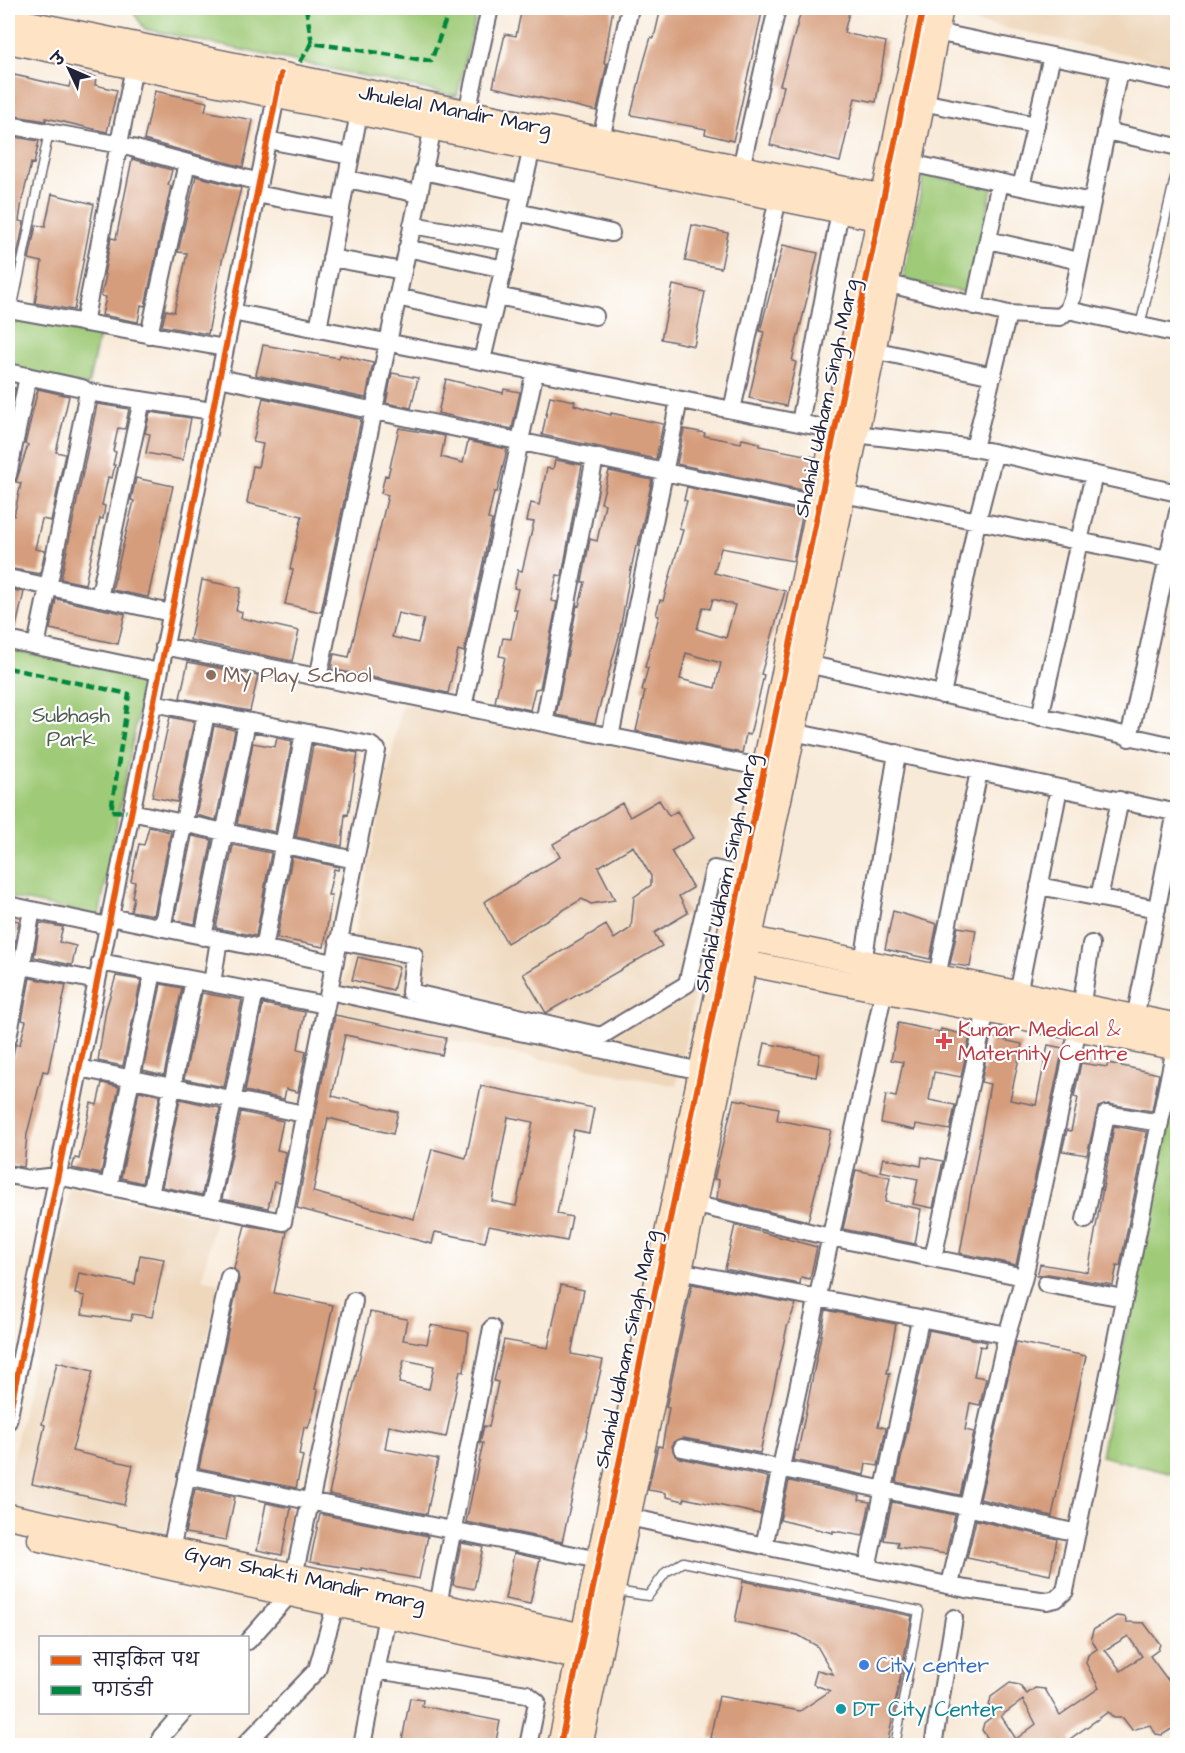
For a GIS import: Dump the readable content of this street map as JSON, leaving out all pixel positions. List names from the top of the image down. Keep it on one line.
{"streets":{"street":["Jhulelal Mandir Marg","Shahid Udham Singh Marg","Gyan Shakti Mandir marg"]},"crossings":[["Jhulelal Mandir Marg","Shahid Udham Singh Marg"],["Shahid Udham Singh Marg","Gyan Shakti Mandir marg"]],"parks":["Subhash Park"],"places":{"other":["My Play School","City center","DT City Center"],"health":["Kumar Medical & Maternity Centre"]},"legend":["साइकिल पथ","पगडंडी"],"north":"top left"}
